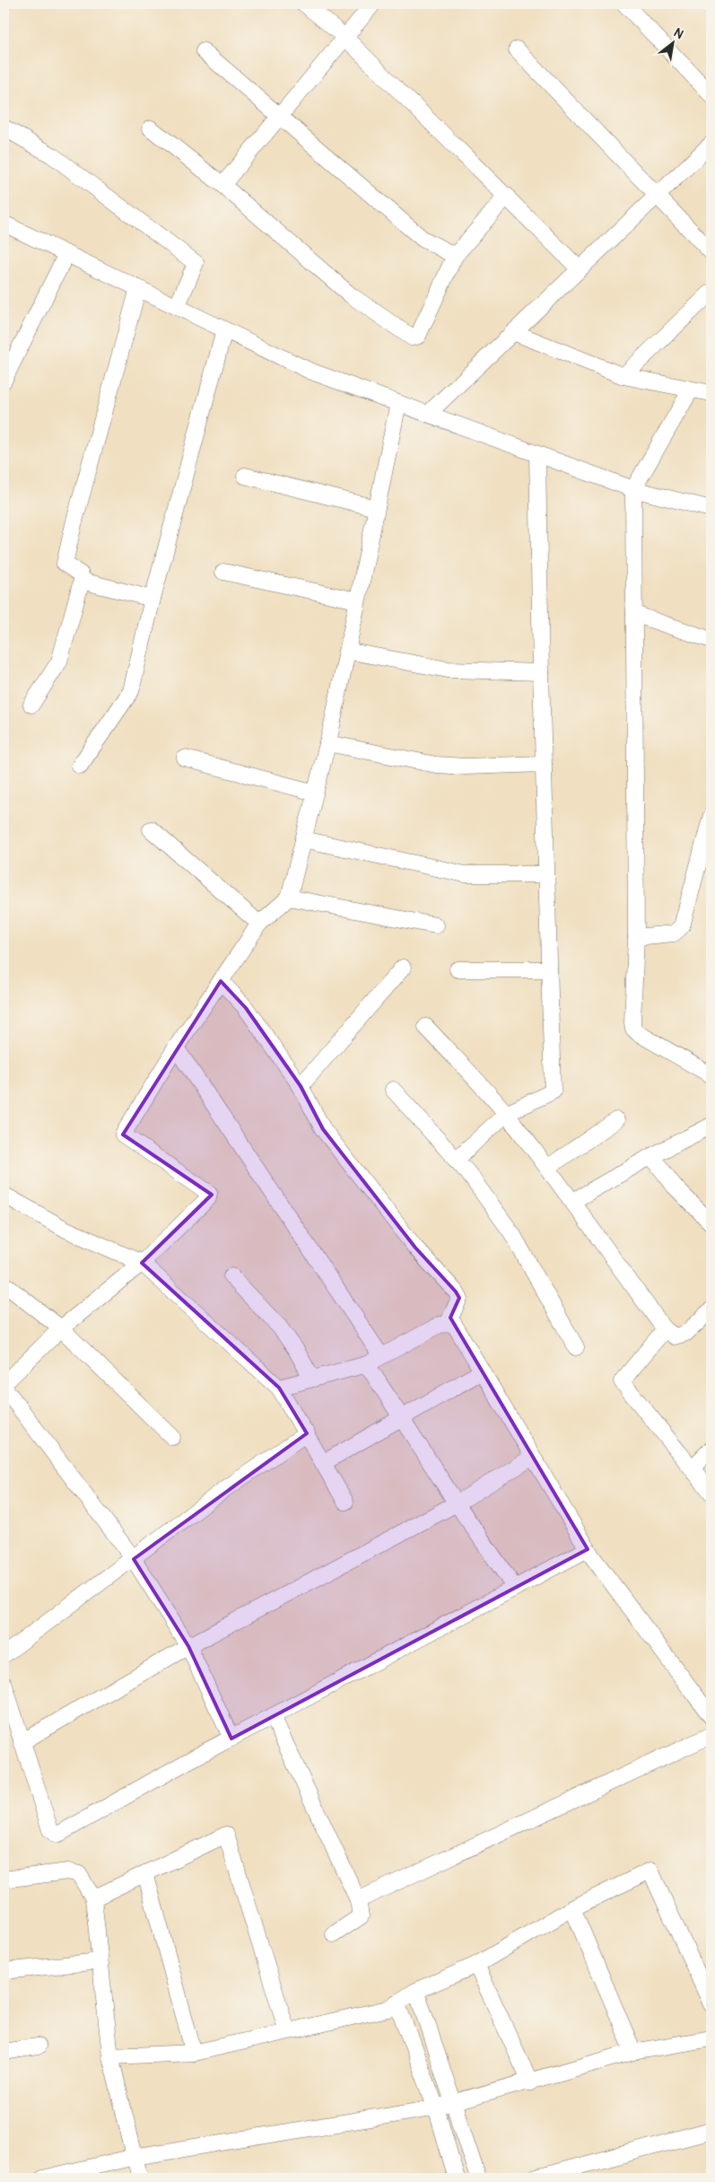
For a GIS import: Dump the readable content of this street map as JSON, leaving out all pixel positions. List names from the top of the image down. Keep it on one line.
{"north":"top right"}
